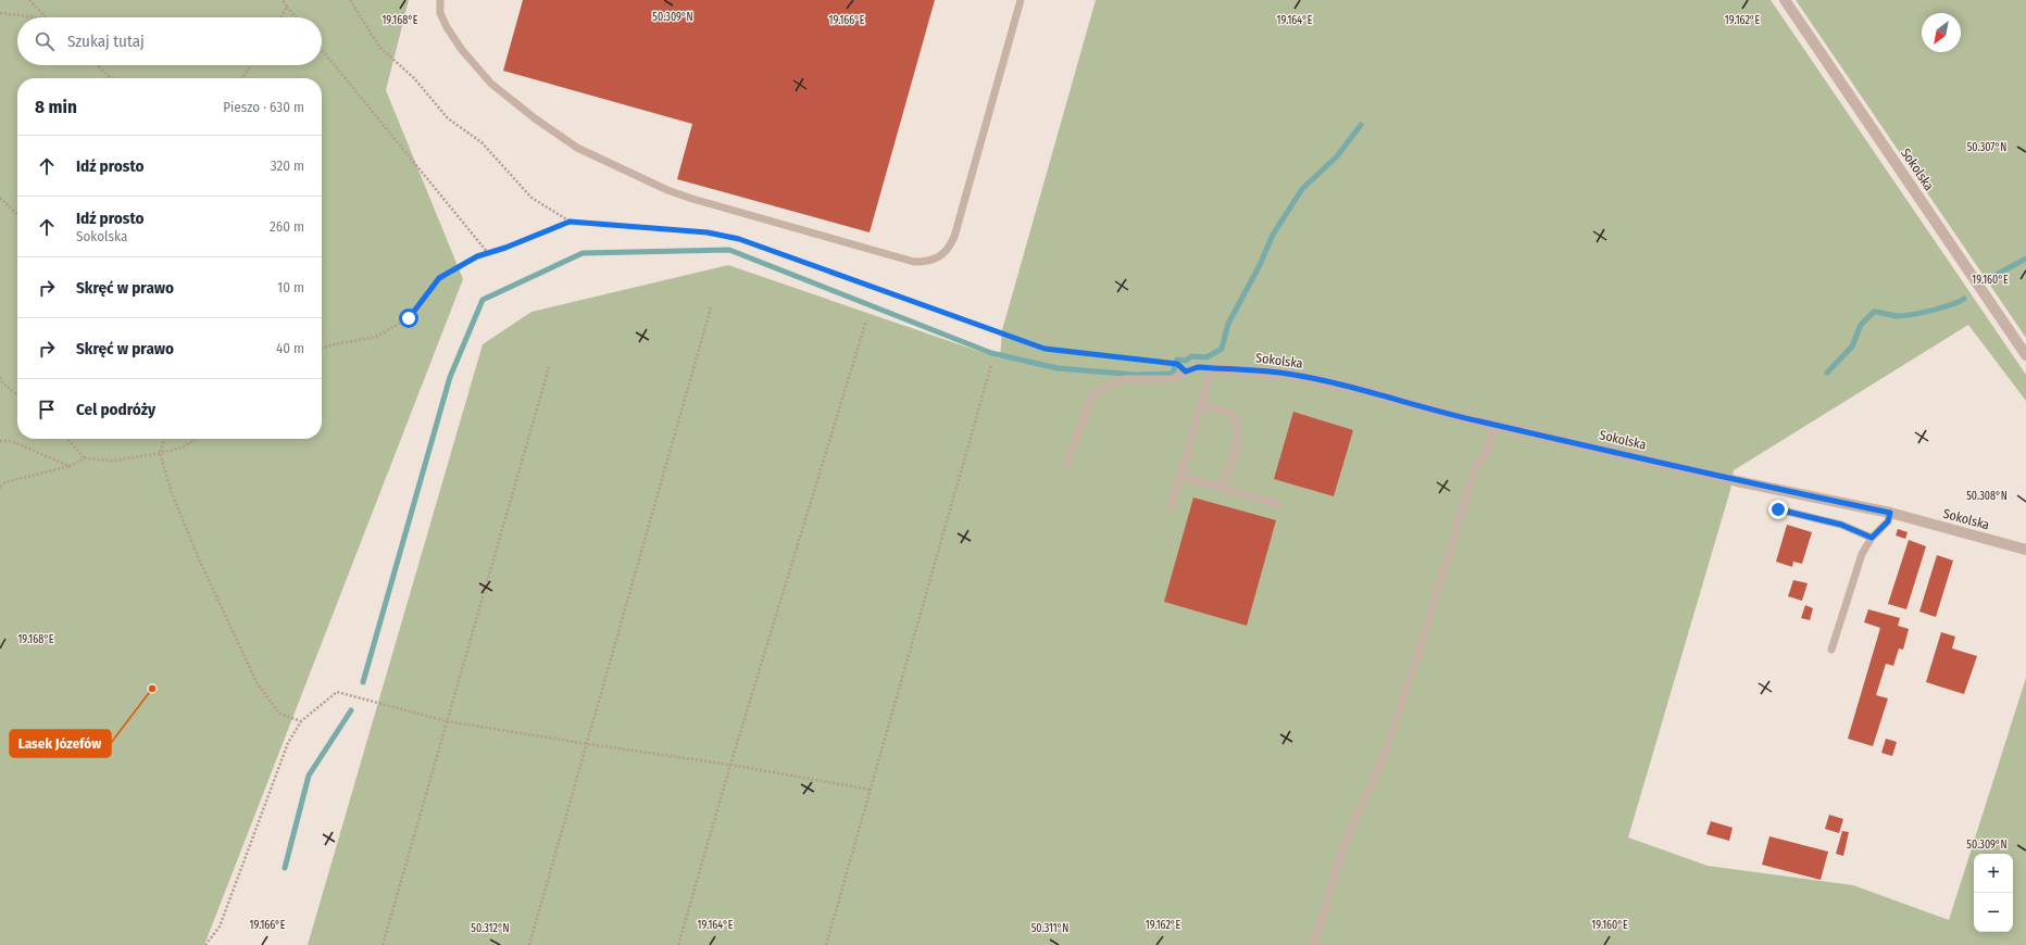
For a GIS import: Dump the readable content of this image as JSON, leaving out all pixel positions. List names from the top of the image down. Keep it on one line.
{"streets":{"street":["Sokolska"]},"places":["Lasek Józefów"],"north":"bottom left","page":{"search":"Szukaj tutaj","heading":["8 min","Pieszo · 630 m"],"list":[["Idź prosto","320 m"],["Idź prosto","Sokolska","260 m"],["Skręć w prawo","10 m"],["Skręć w prawo","40 m"],"Cel podróży"],"map_buttons":["+","−"]},"coordinates":["50.309°N","19.168°E","19.166°E","19.164°E","19.162°E","50.307°N","19.160°E","50.308°N","50.312°N","50.311°N"]}
